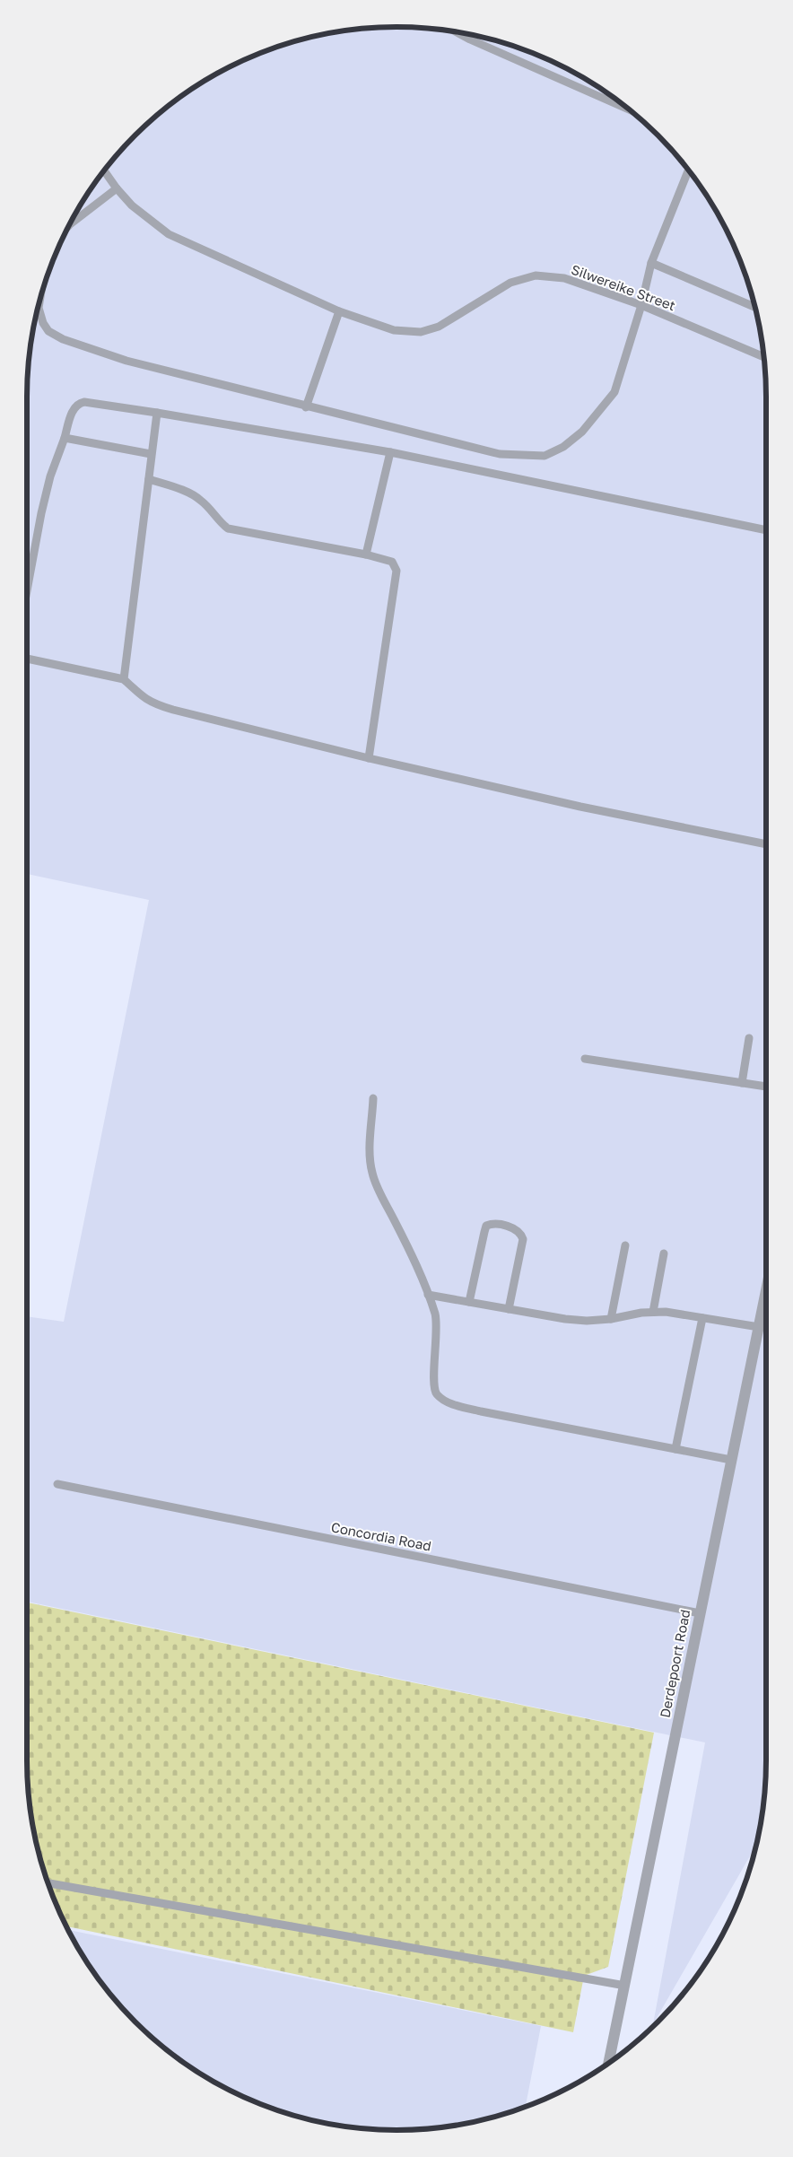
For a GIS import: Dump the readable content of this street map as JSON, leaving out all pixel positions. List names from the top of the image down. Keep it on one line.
{"streets":{"street":["Derdepoort Road"],"lane":["Silwereike Street","Concordia Road"]},"crossings":[["Concordia Road","Derdepoort Road"]]}
